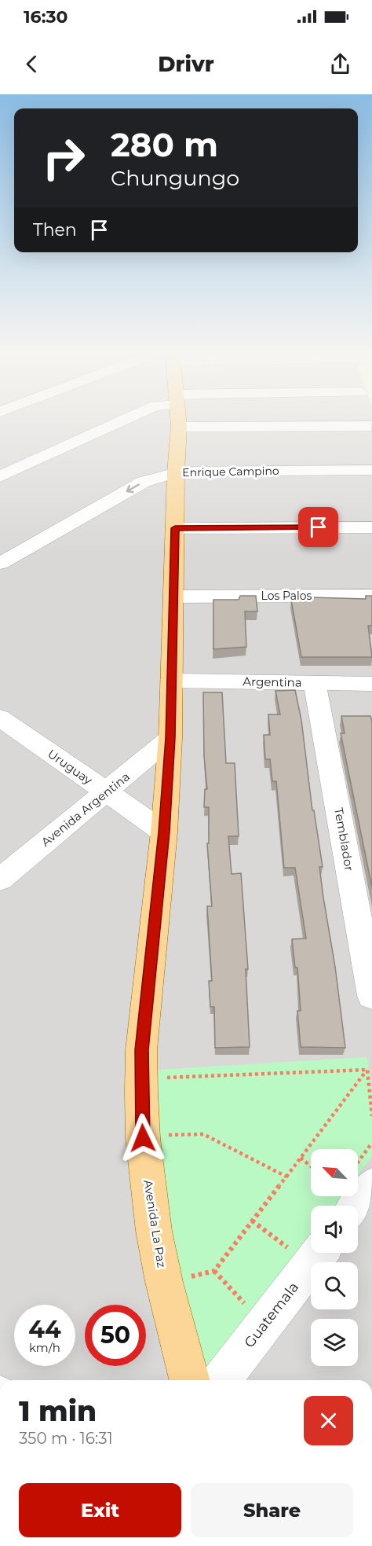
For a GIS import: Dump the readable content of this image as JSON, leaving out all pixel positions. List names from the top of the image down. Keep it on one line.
{"streets":{"main road":["Avenida La Paz"],"street":["Enrique Campino","Los Palos","Argentina","Uruguay","Avenida Argentina","Temblador","Guatemala"]},"crossings":[["Enrique Campino","Avenida La Paz"],["Los Palos","Avenida La Paz"],["Argentina","Temblador"],["Argentina","Avenida La Paz"],["Uruguay","Avenida Argentina"],["Uruguay","Avenida La Paz"],["Avenida Argentina","Avenida La Paz"]],"north":"top left","page":{"status":"16:30","header":"Drivr","turn":["280 m","Chungungo"],"then":"Then","speed":"44 km/h","limit":"50","heading":["1 min","350 m · 16:31"],"buttons":["Exit","Share"]}}
